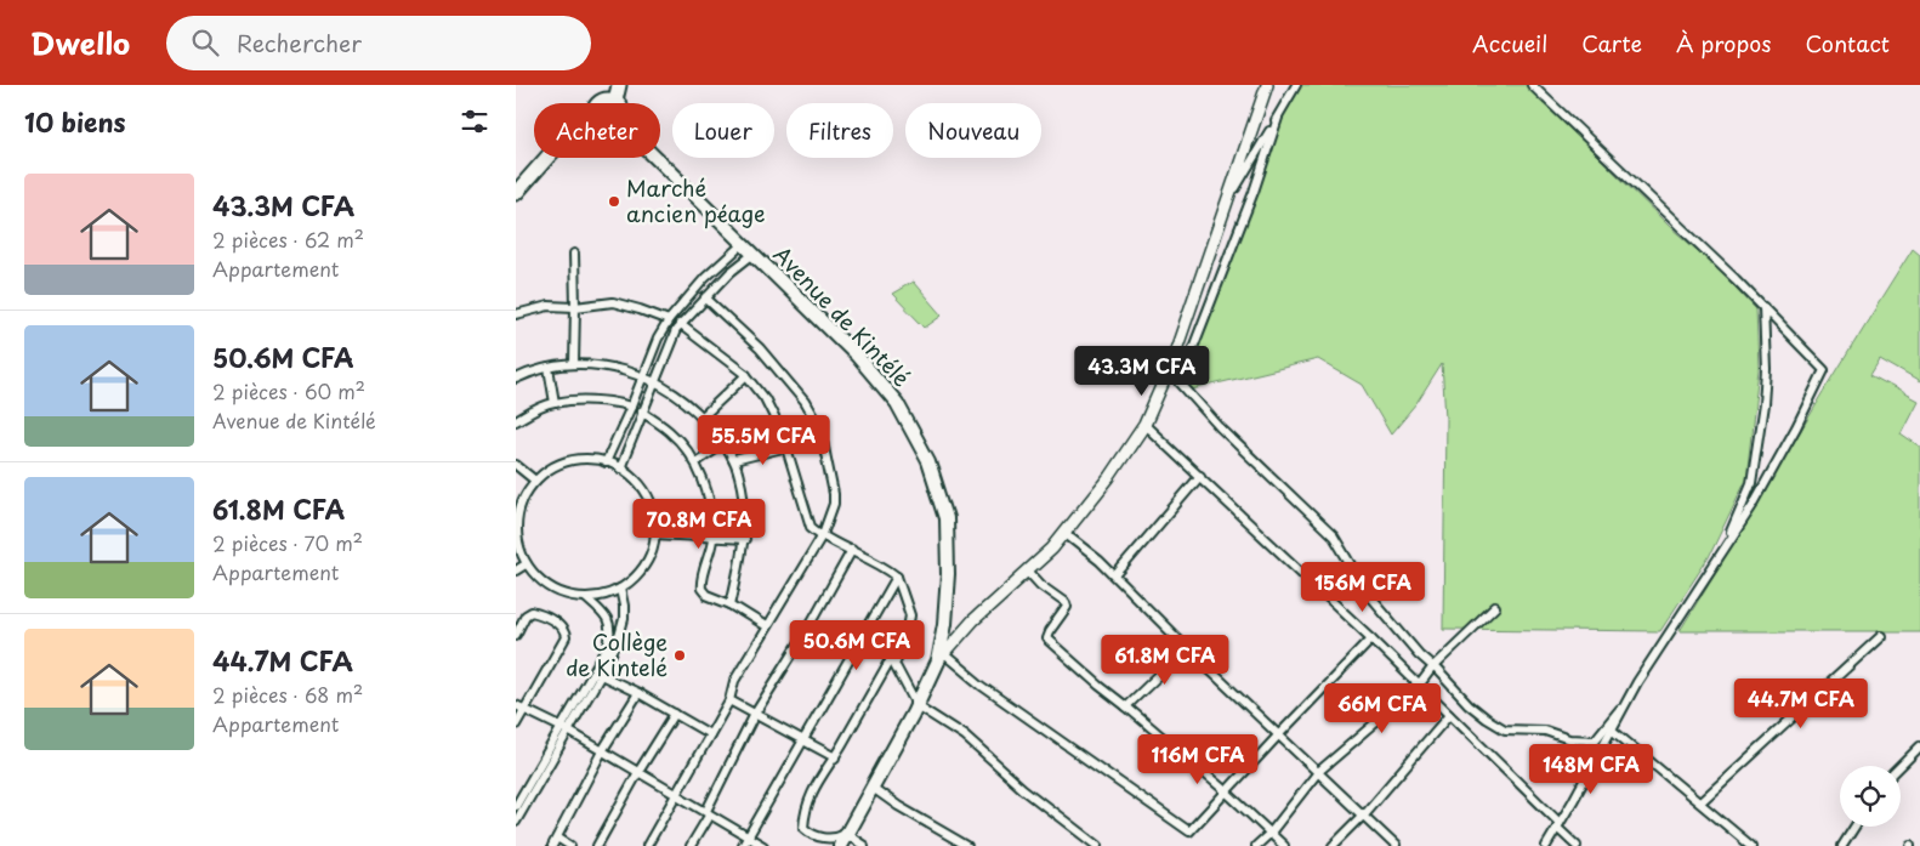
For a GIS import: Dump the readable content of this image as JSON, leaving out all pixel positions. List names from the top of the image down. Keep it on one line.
{"streets":{"main road":["Avenue de Kintélé"]},"places":["Marché ancien péage","Collège de Kintelé"],"page":{"header":"Dwello","search":"Rechercher","nav":["Accueil","Carte","À propos","Contact"],"heading":"10 biens","chip":["Acheter","Louer","Filtres","Nouveau"],"list":[{"name":"43.3M CFA","note":"2 pièces · 62 m² · Appartement"},{"name":"50.6M CFA","note":"2 pièces · 60 m² · Avenue de Kintélé"},{"name":"61.8M CFA","note":"2 pièces · 70 m² · Appartement"},{"name":"44.7M CFA","note":"2 pièces · 68 m² · Appartement"}],"price":["43.3M CFA","55.5M CFA","70.8M CFA","156M CFA","50.6M CFA","61.8M CFA","44.7M CFA","66M CFA","116M CFA","148M CFA"]}}
